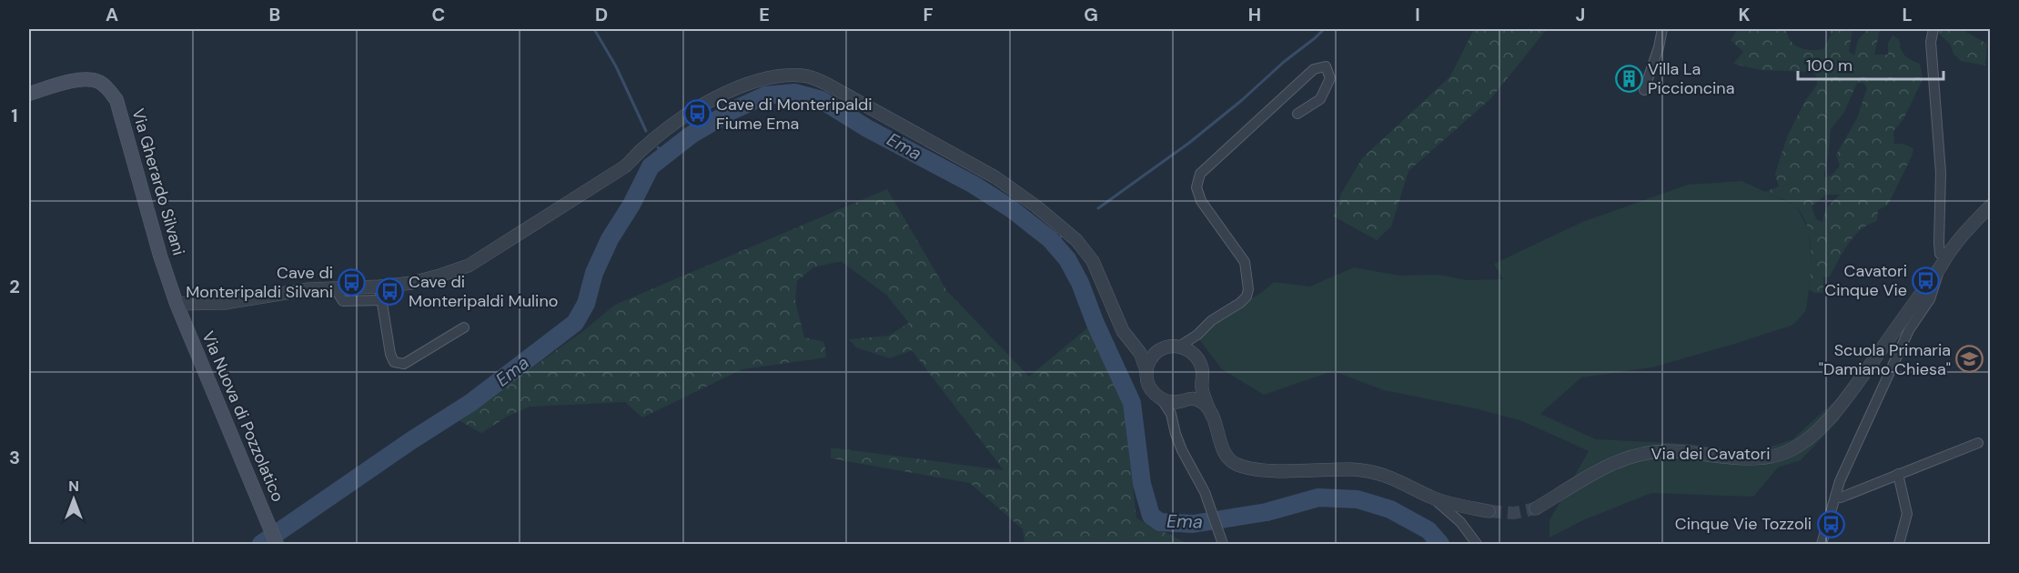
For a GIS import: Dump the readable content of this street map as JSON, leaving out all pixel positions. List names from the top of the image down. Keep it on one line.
{"streets":{"main road":["Via Gherardo Silvani","Via Nuova di Pozzolatico"],"street":["Via dei Cavatori"]},"crossings":[["Via Gherardo Silvani","Via Nuova di Pozzolatico"]],"water":["Ema"],"places":{"building":["Villa La Piccioncina"],"bus stop":["Cave di Monteripaldi Fiume Ema","Cavatori Cinque Vie","Cave di Monteripaldi Silvani","Cave di Monteripaldi Mulino","Cinque Vie Tozzoli"],"school or university":["Scuola Primaria \"Damiano Chiesa\""]},"scale_bar":"100 m","north":"top","grid":{"columns":["A","B","C","D","E","F","G","H","I","J","K","L"],"rows":["1","2","3"]}}
